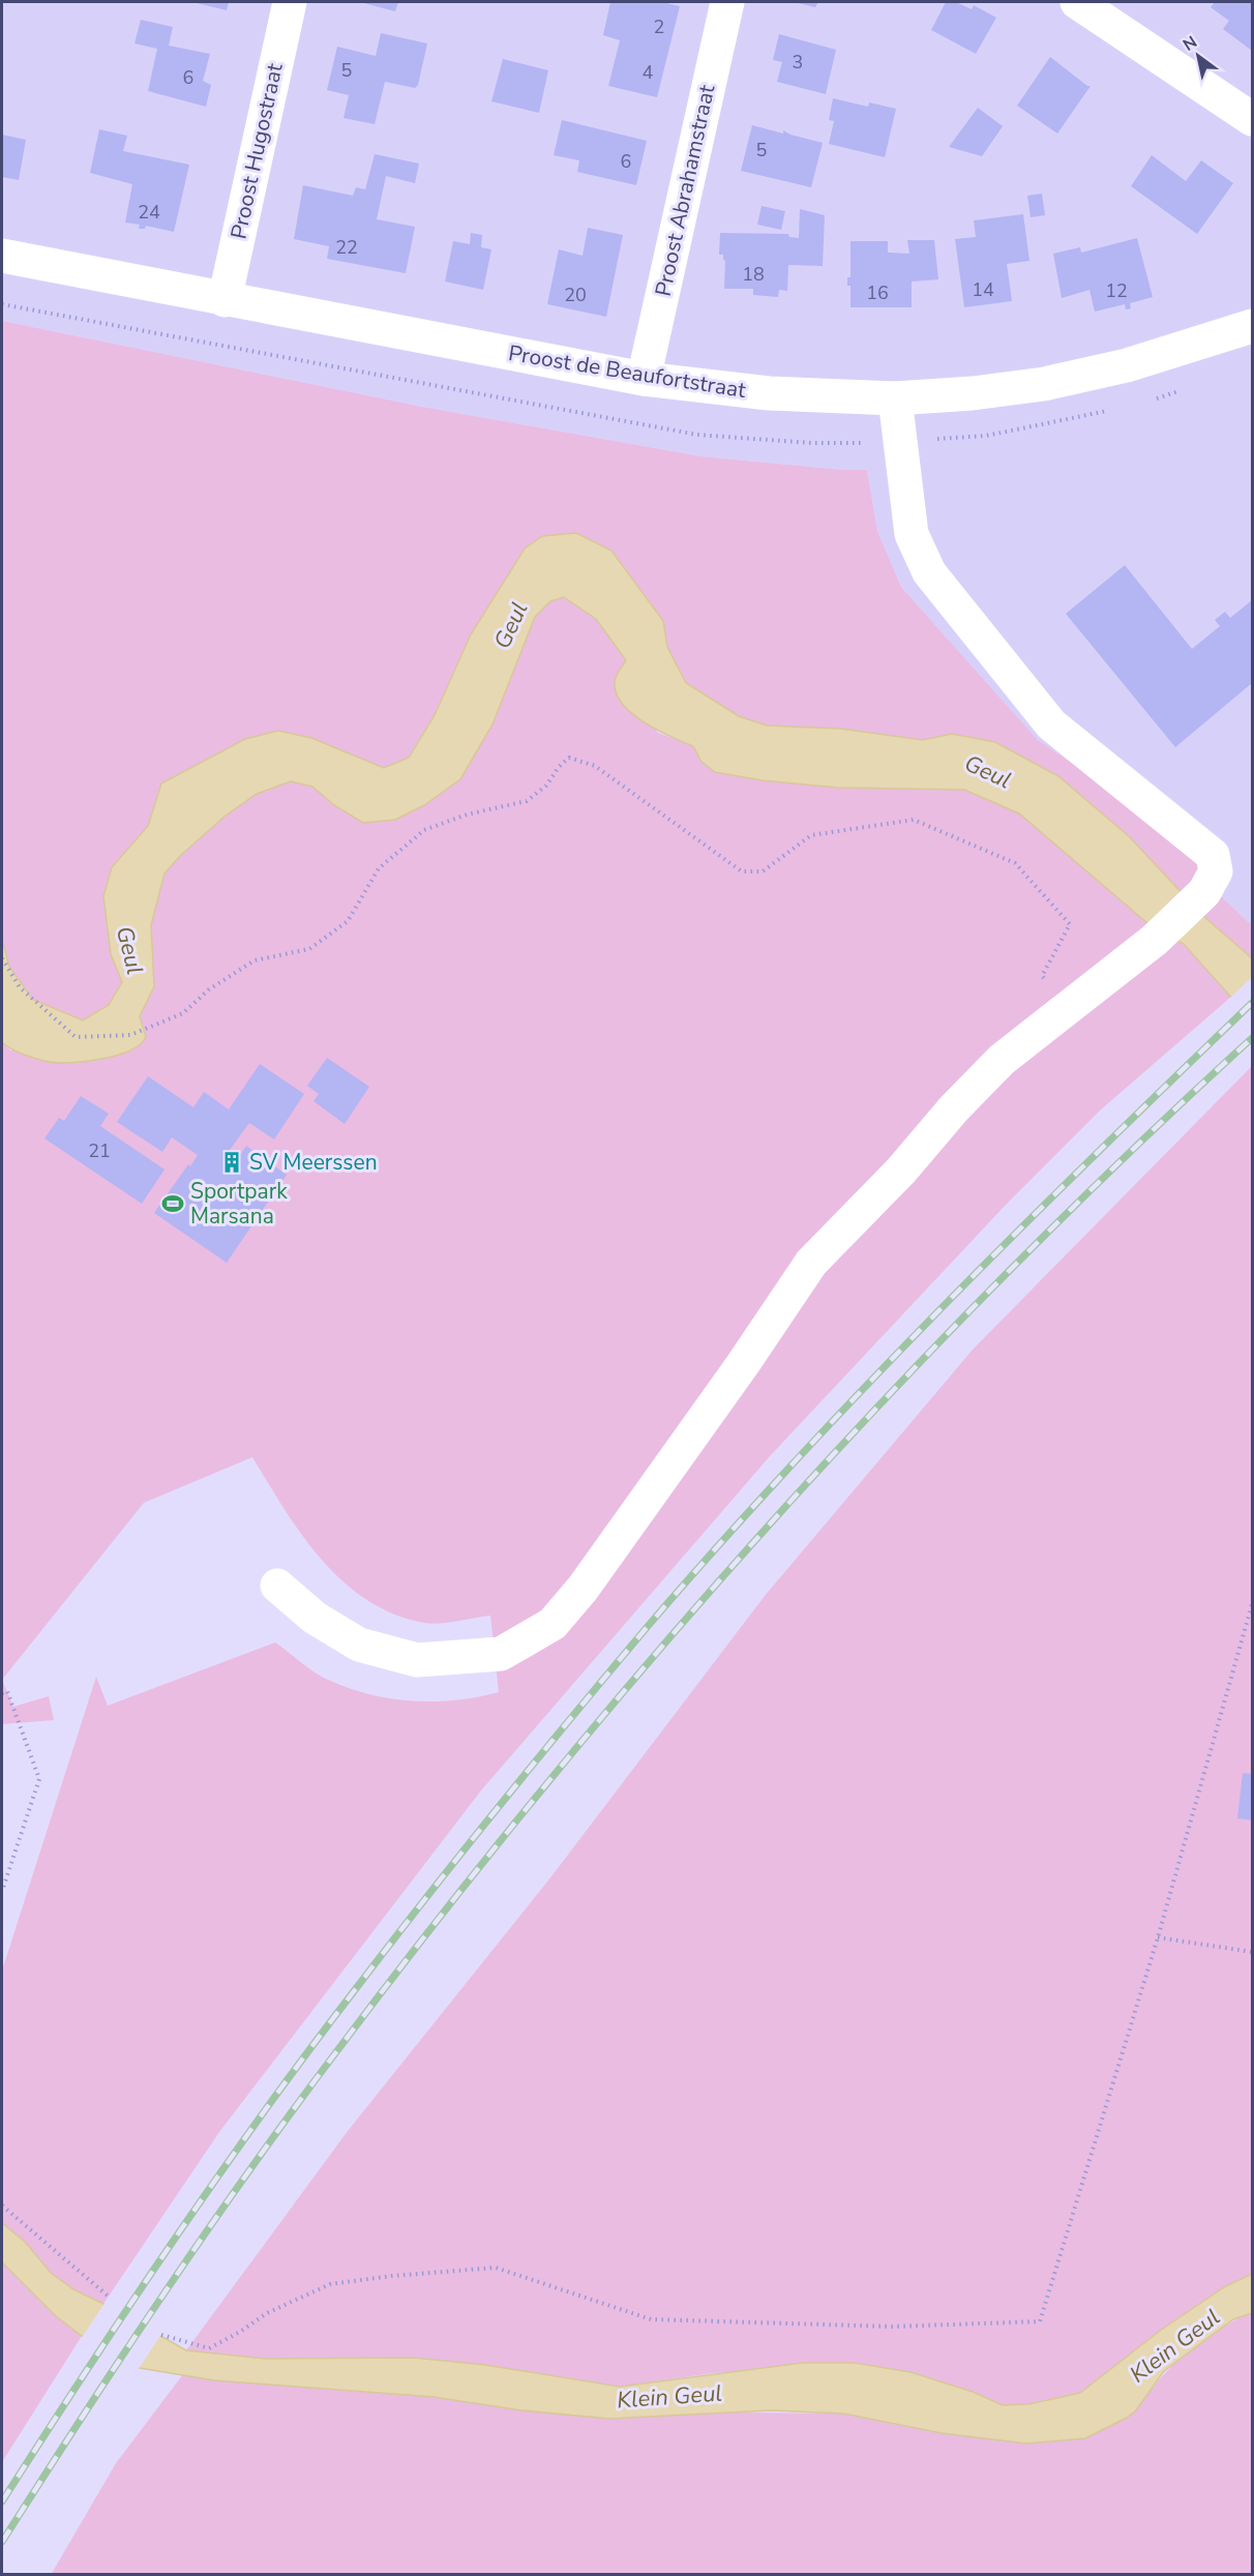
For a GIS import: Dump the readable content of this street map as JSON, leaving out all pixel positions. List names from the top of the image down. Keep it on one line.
{"streets":{"street":["Proost Hugostraat","Proost Abrahamstraat","Proost de Beaufortstraat"]},"crossings":[["Proost Hugostraat","Proost de Beaufortstraat"],["Proost Abrahamstraat","Proost de Beaufortstraat"]],"water":["Geul","Klein Geul"],"places":{"building":["SV Meerssen"],"sports":["Sportpark Marsana"]},"house_numbers":["2","3","5","4","6","5","6","24","22","18","14","12","16","20","21"],"north":"top left"}
